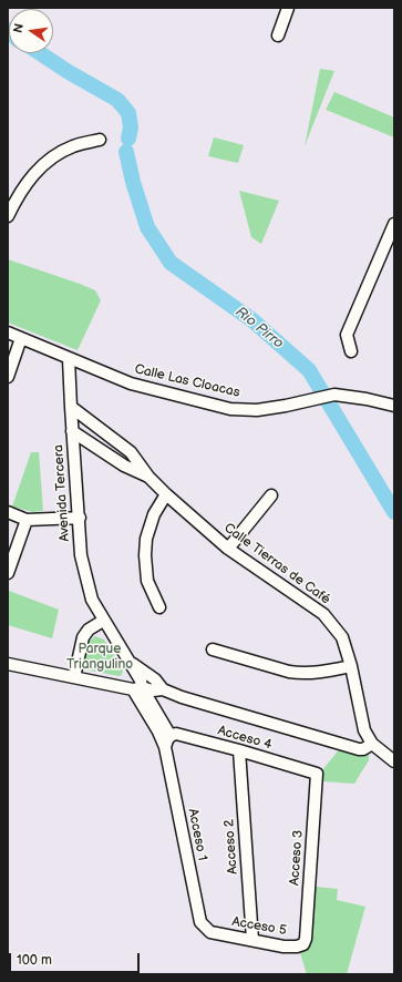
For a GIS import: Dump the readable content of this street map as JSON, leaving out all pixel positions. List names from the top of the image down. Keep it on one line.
{"streets":{"street":["Calle Las Cloacas","Avenida Tercera","Calle Tierras de Café","Acceso 4","Acceso 1","Acceso 2","Acceso 3","Acceso 5"]},"crossings":[["Calle Las Cloacas","Avenida Tercera"],["Avenida Tercera","Calle Tierras de Café"],["Avenida Tercera","Acceso 1"],["Acceso 4","Acceso 1"],["Acceso 4","Acceso 2"],["Acceso 4","Acceso 3"],["Acceso 1","Acceso 5"],["Acceso 2","Acceso 5"],["Acceso 3","Acceso 5"]],"water":["Rio Pirro"],"parks":["Parque Triangulino"],"scale_bar":"100 m","north":"left"}
